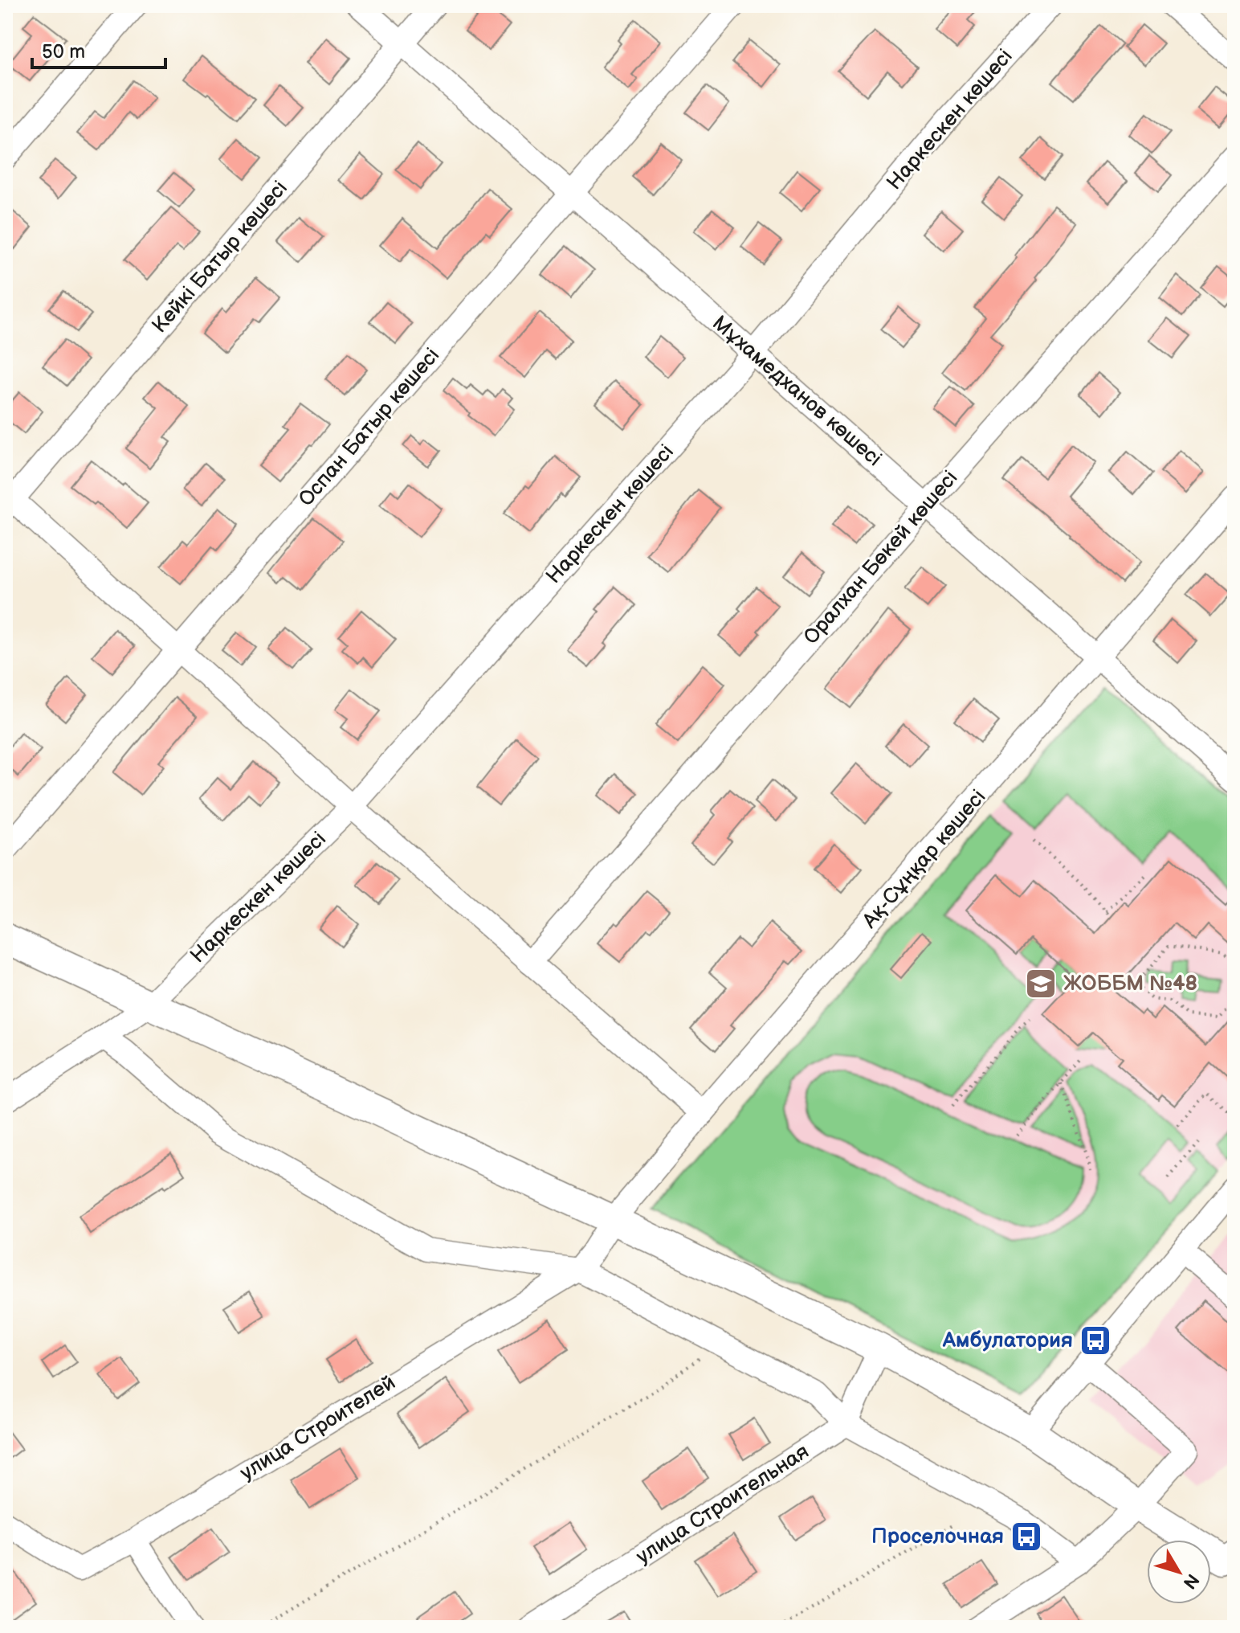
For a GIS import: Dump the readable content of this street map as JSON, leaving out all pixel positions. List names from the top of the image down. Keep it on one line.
{"streets":{"street":["Наркескен көшесі","Кейкі Батыр көшесі","Мұхамедханов көшесі","Оспан Батыр көшесі","Оралхан Бөкей көшесі","Ақ-Сұңқар көшесі","улица Строителей","улица Строительная"]},"crossings":[["Наркескен көшесі","Мұхамедханов көшесі"],["Кейкі Батыр көшесі","Мұхамедханов көшесі"],["Мұхамедханов көшесі","Оспан Батыр көшесі"],["Мұхамедханов көшесі","Оралхан Бөкей көшесі"],["Мұхамедханов көшесі","Ақ-Сұңқар көшесі"],["Ақ-Сұңқар көшесі","улица Строителей"]],"places":{"school or university":["ЖОББМ №48"],"bus stop":["Амбулатория","Проселочная"]},"scale_bar":"50 m","north":"bottom right"}
